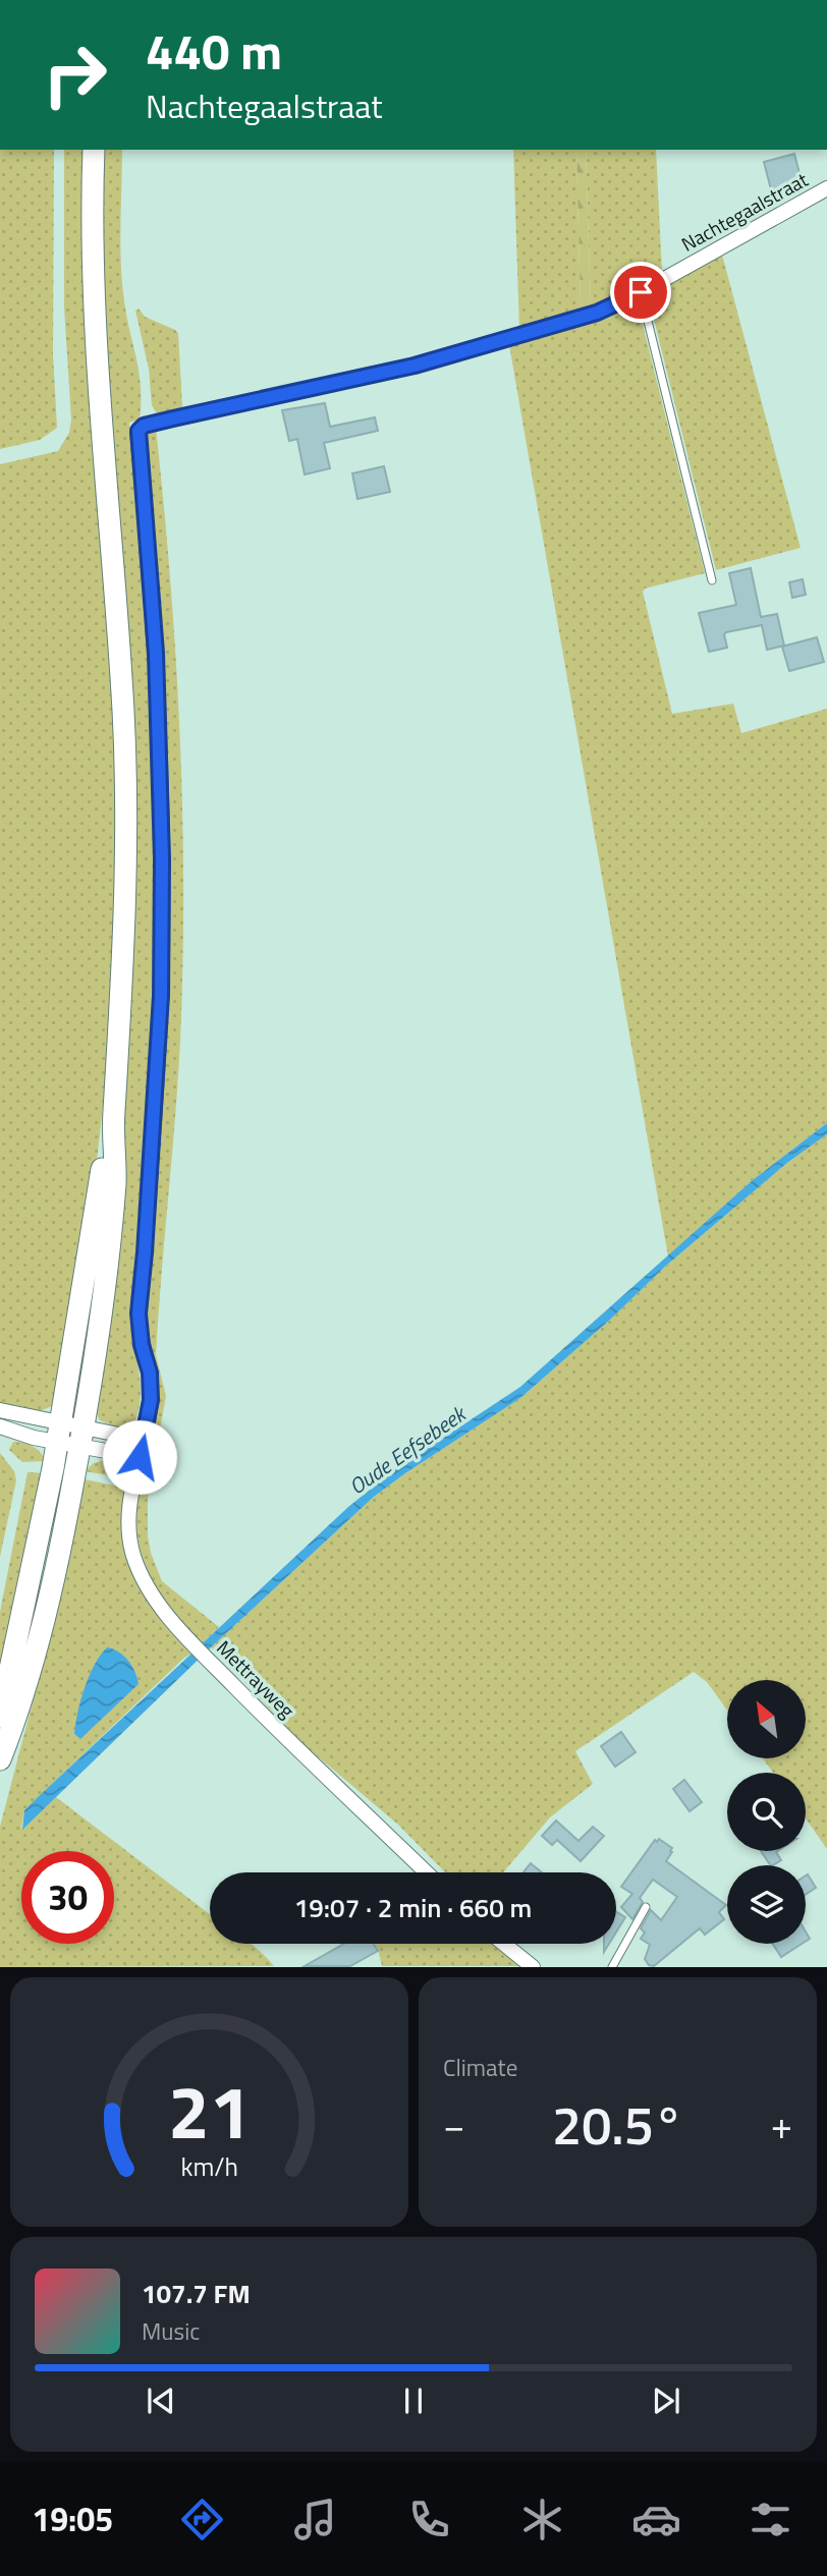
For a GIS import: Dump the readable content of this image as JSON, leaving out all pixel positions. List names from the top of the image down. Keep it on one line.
{"streets":{"street":["Nachtegaalstraat","Mettrayweg"]},"crossings":[["Nachtegaalstraat","Mettrayweg"]],"water":["Oude Eefsebeek"],"north":"top left","page":{"turn":["440 m","Nachtegaalstraat"],"limit":"30","trip":"19:07 · 2 min · 660 m","tile":"Climate","heat":["−","20.5°","+"],"song":["107.7 FM","Music"],"tabs":"19:05","gauge":["21","km/h"]}}
